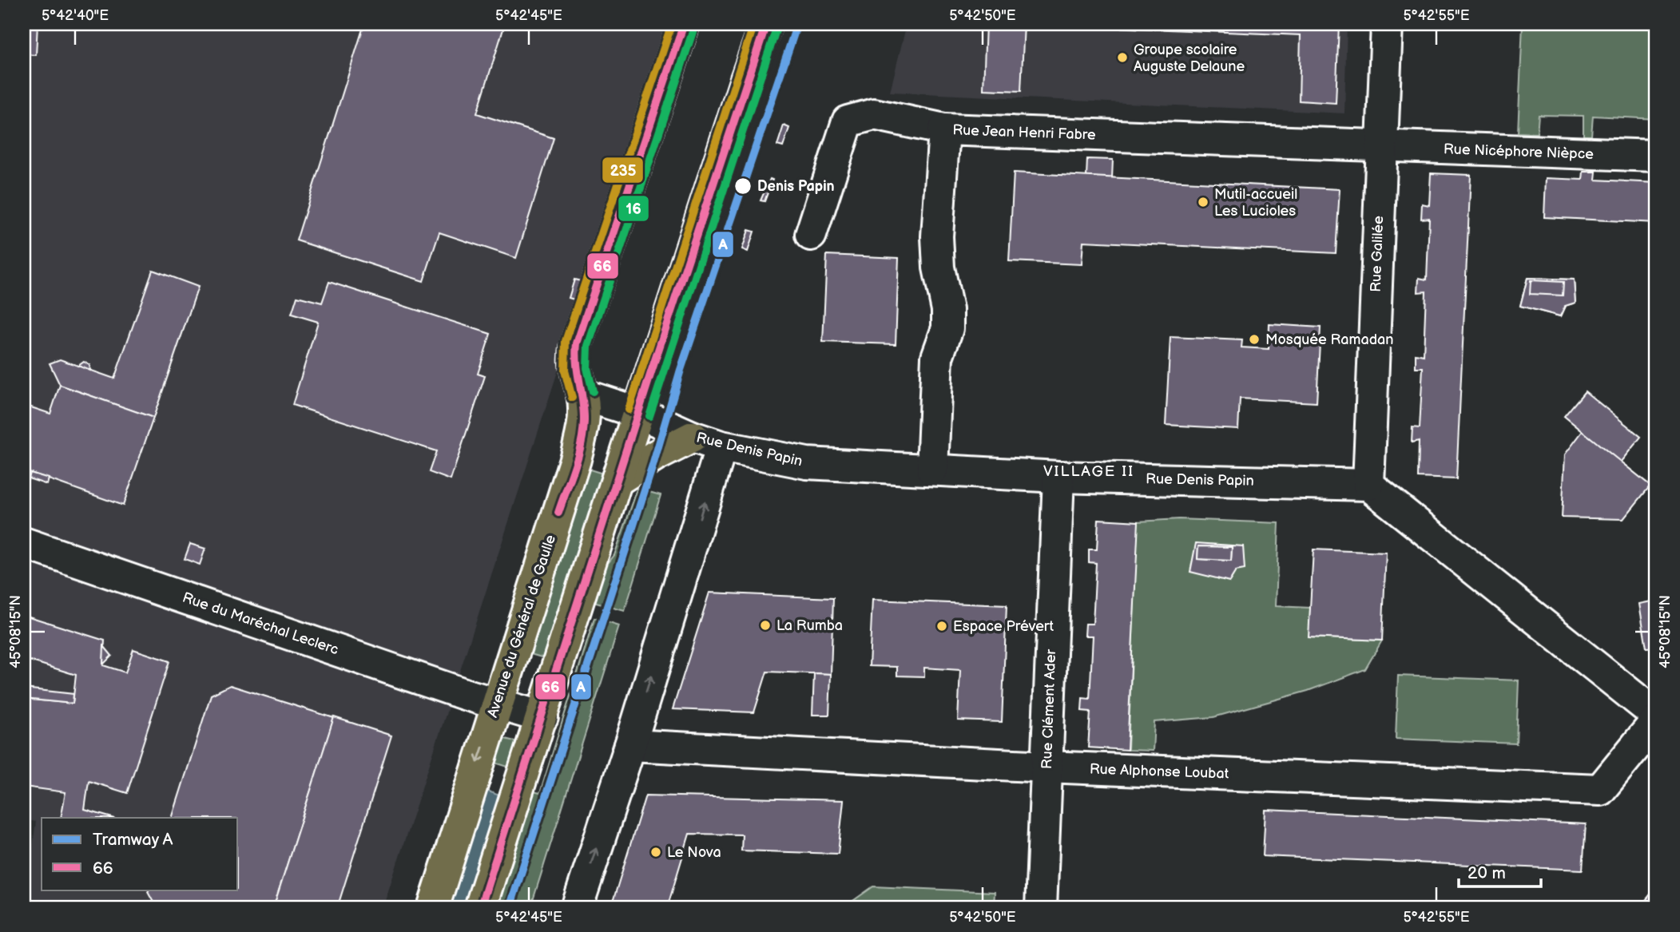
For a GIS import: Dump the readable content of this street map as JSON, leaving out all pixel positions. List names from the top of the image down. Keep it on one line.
{"streets":{"main road":["Avenue du Général de Gaulle"],"street":["Rue Jean Henri Fabre","Rue Nicéphore Nièpce","Rue Galilée","Rue Denis Papin","Rue du Maréchal Leclerc","Rue Clément Ader","Rue Alphonse Loubat"]},"crossings":[["Rue Jean Henri Fabre","Rue Nicéphore Nièpce"],["Rue Jean Henri Fabre","Rue Galilée"],["Rue Jean Henri Fabre","Rue Denis Papin"],["Rue Nicéphore Nièpce","Rue Galilée"],["Rue Galilée","Rue Denis Papin"],["Rue Denis Papin","Avenue du Général de Gaulle"],["Rue Denis Papin","Rue Clément Ader"],["Rue du Maréchal Leclerc","Avenue du Général de Gaulle"],["Rue Clément Ader","Rue Alphonse Loubat"]],"districts":["VILLAGE II"],"places":["Groupe scolaire Auguste Delaune","Denis Papin","Mutil-accueil Les Lucioles","Mosquée Ramadan","La Rumba","Espace Prévert","Le Nova"],"lines":["tram line A","transit line 66","transit line 235","transit line 16"],"legend":["Tramway A","66"],"scale_bar":"20 m","coordinates":["5°42'40\"E","5°42'45\"E","5°42'50\"E","5°42'55\"E","45°08'15\"N"]}
